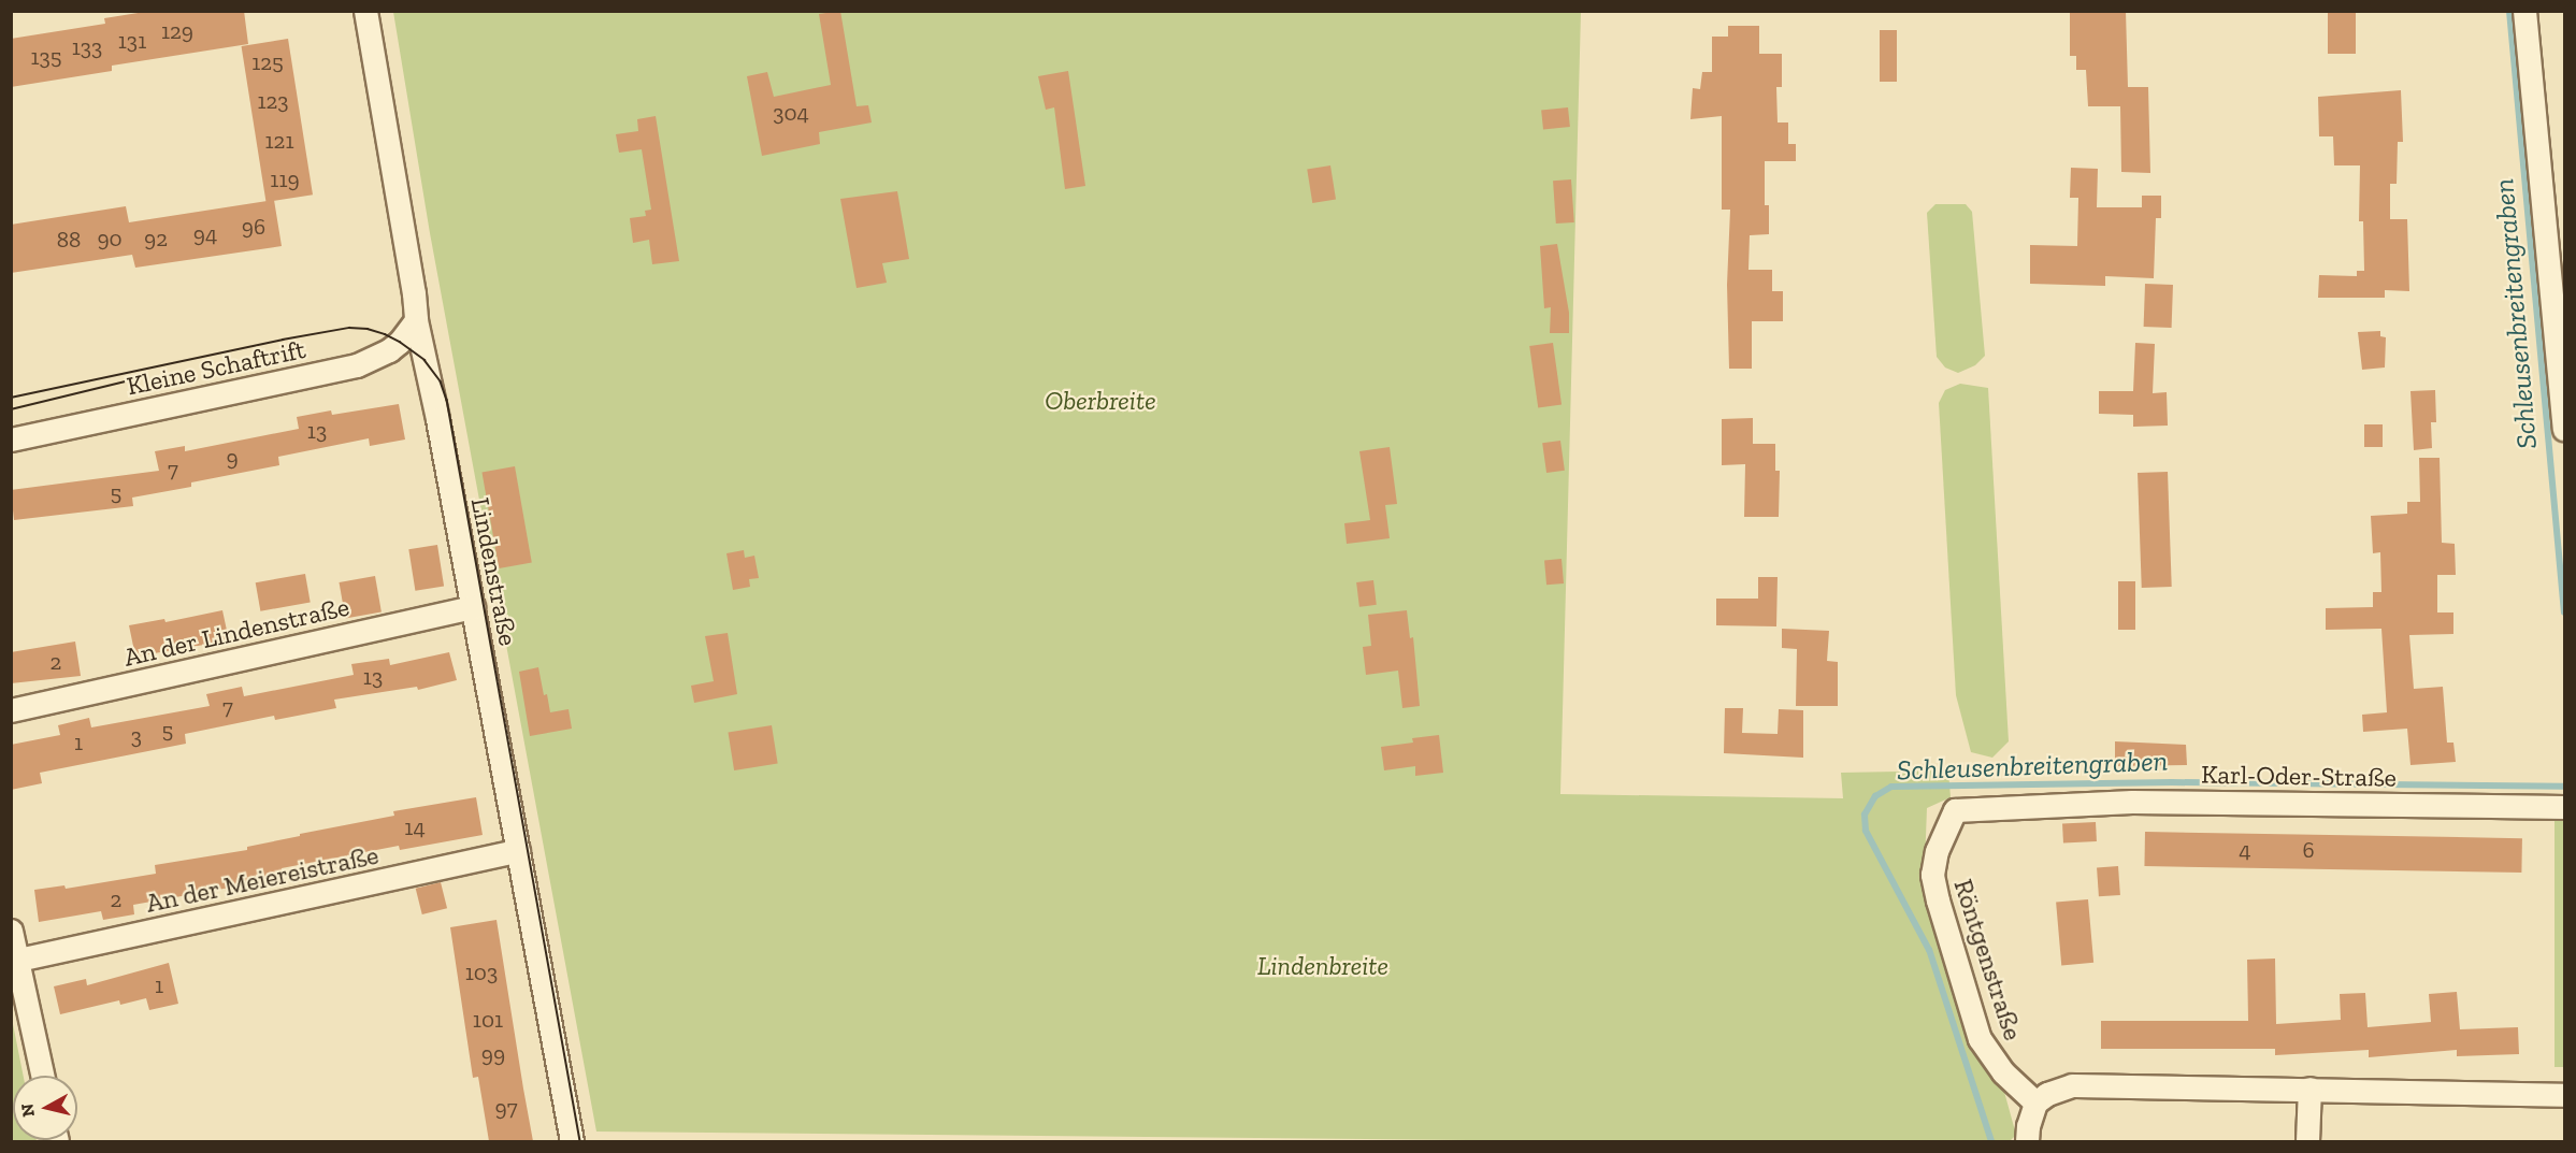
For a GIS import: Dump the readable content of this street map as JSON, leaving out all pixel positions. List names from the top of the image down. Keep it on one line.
{"streets":{"street":["Kleine Schaftrift","Lindenstraße","An der Lindenstraße","Karl-Oder-Straße","An der Meiereistraße","Röntgenstraße"]},"crossings":[["Kleine Schaftrift","Lindenstraße"],["Lindenstraße","An der Lindenstraße"],["Lindenstraße","An der Meiereistraße"],["Karl-Oder-Straße","Röntgenstraße"]],"water":["Schleusenbreitengraben"],"parks":["Oberbreite","Lindenbreite"],"house_numbers":["129","131","133","135","125","123","304","121","119","96","94","90","92","88","13","9","7","5","2","13","7","5","3","1","14","4","6","2","103","1","101","99","97"],"north":"left"}
